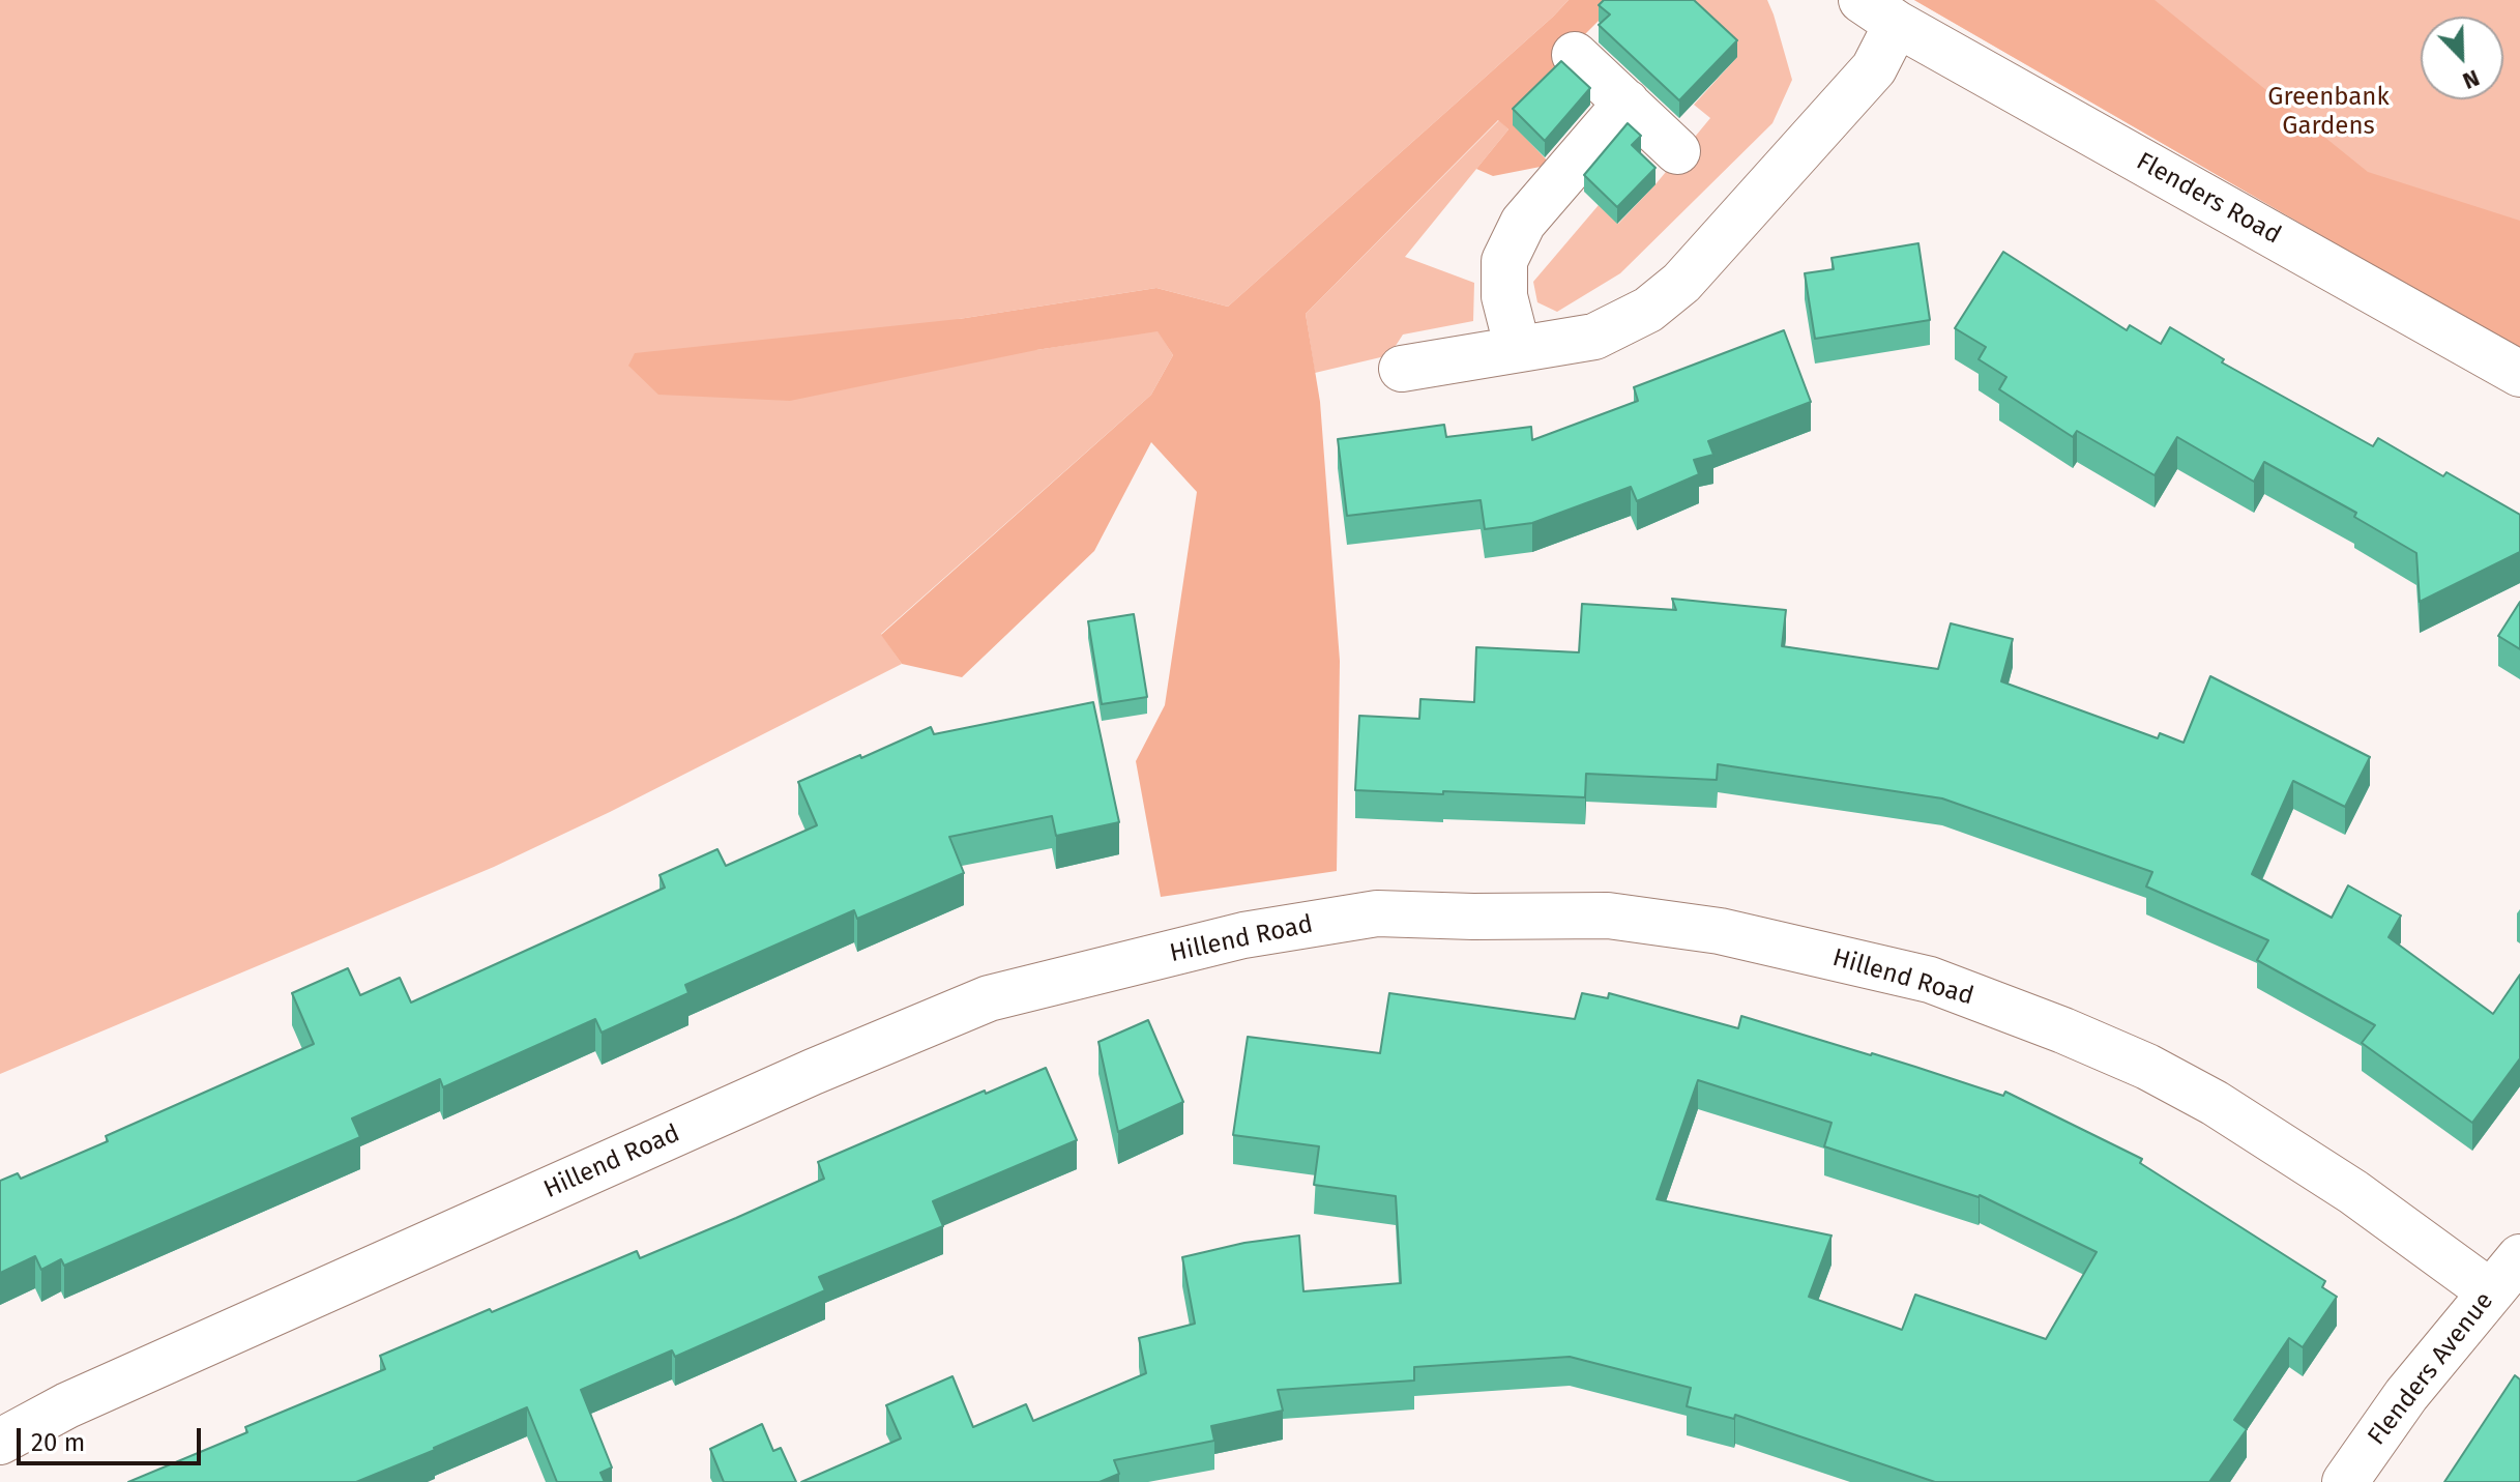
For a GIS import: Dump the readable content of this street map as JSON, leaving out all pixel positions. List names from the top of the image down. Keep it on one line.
{"streets":{"street":["Flenders Road","Hillend Road","Flenders Avenue"]},"crossings":[["Hillend Road","Flenders Avenue"]],"parks":["Greenbank Gardens"],"scale_bar":"20 m","north":"bottom right"}
